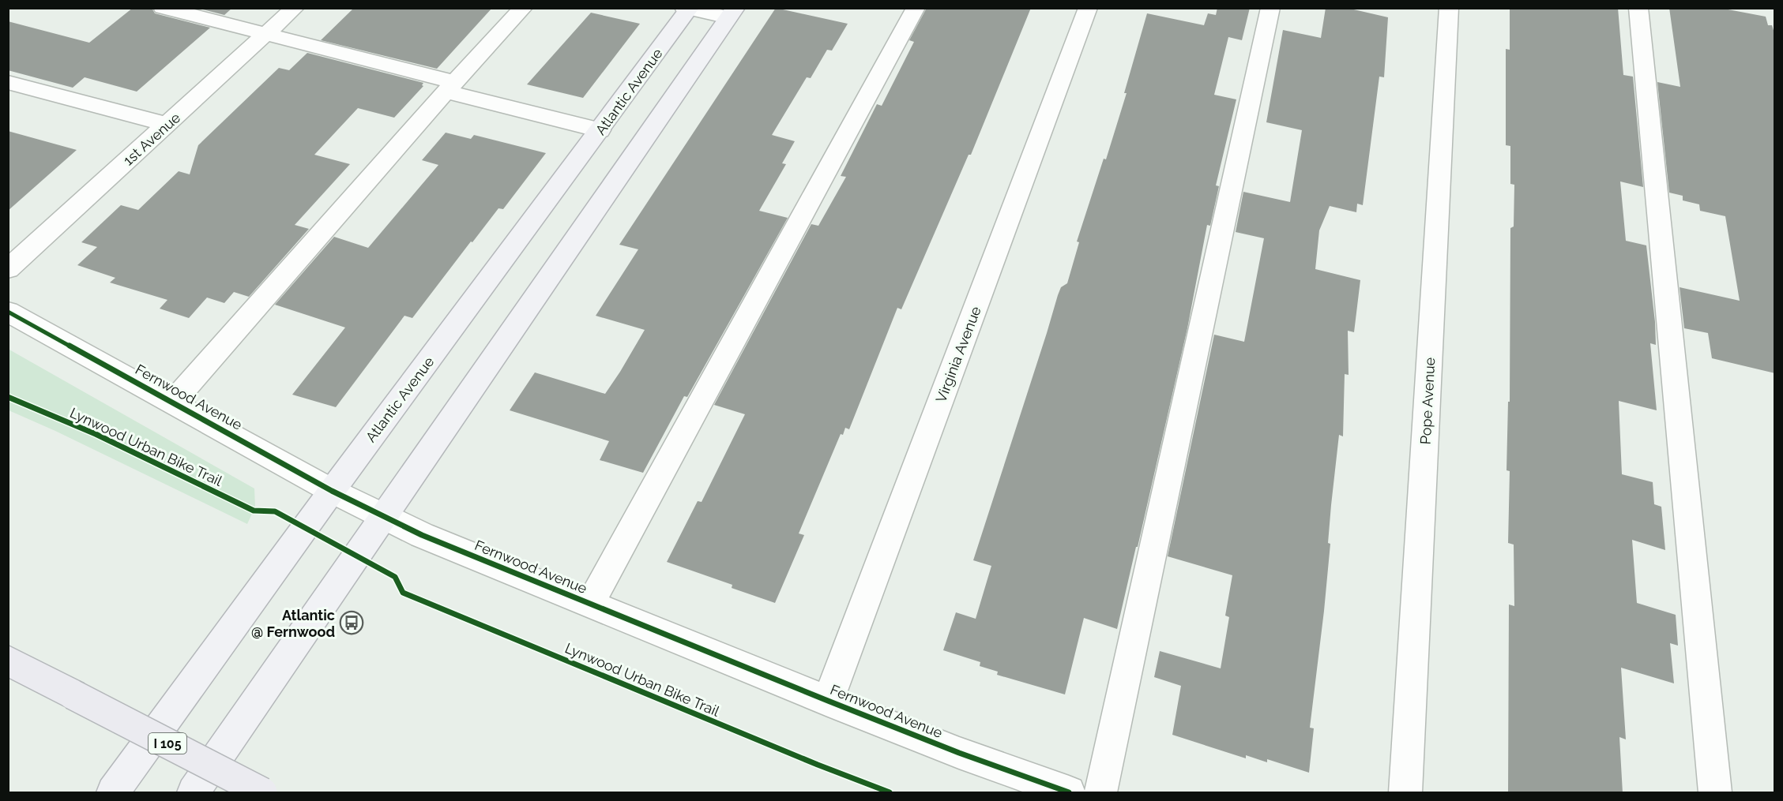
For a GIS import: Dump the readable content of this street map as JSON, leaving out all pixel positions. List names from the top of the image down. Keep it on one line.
{"streets":{"highway":["I 105"],"main road":["Atlantic Avenue"],"street":["1st Avenue","Virginia Avenue","Fernwood Avenue","Pope Avenue"],"cycle path":["Lynwood Urban Bike Trail"]},"crossings":[["Atlantic Avenue","Fernwood Avenue"],["Virginia Avenue","Fernwood Avenue"]],"places":{"bus stop":["Atlantic @ Fernwood"]}}
